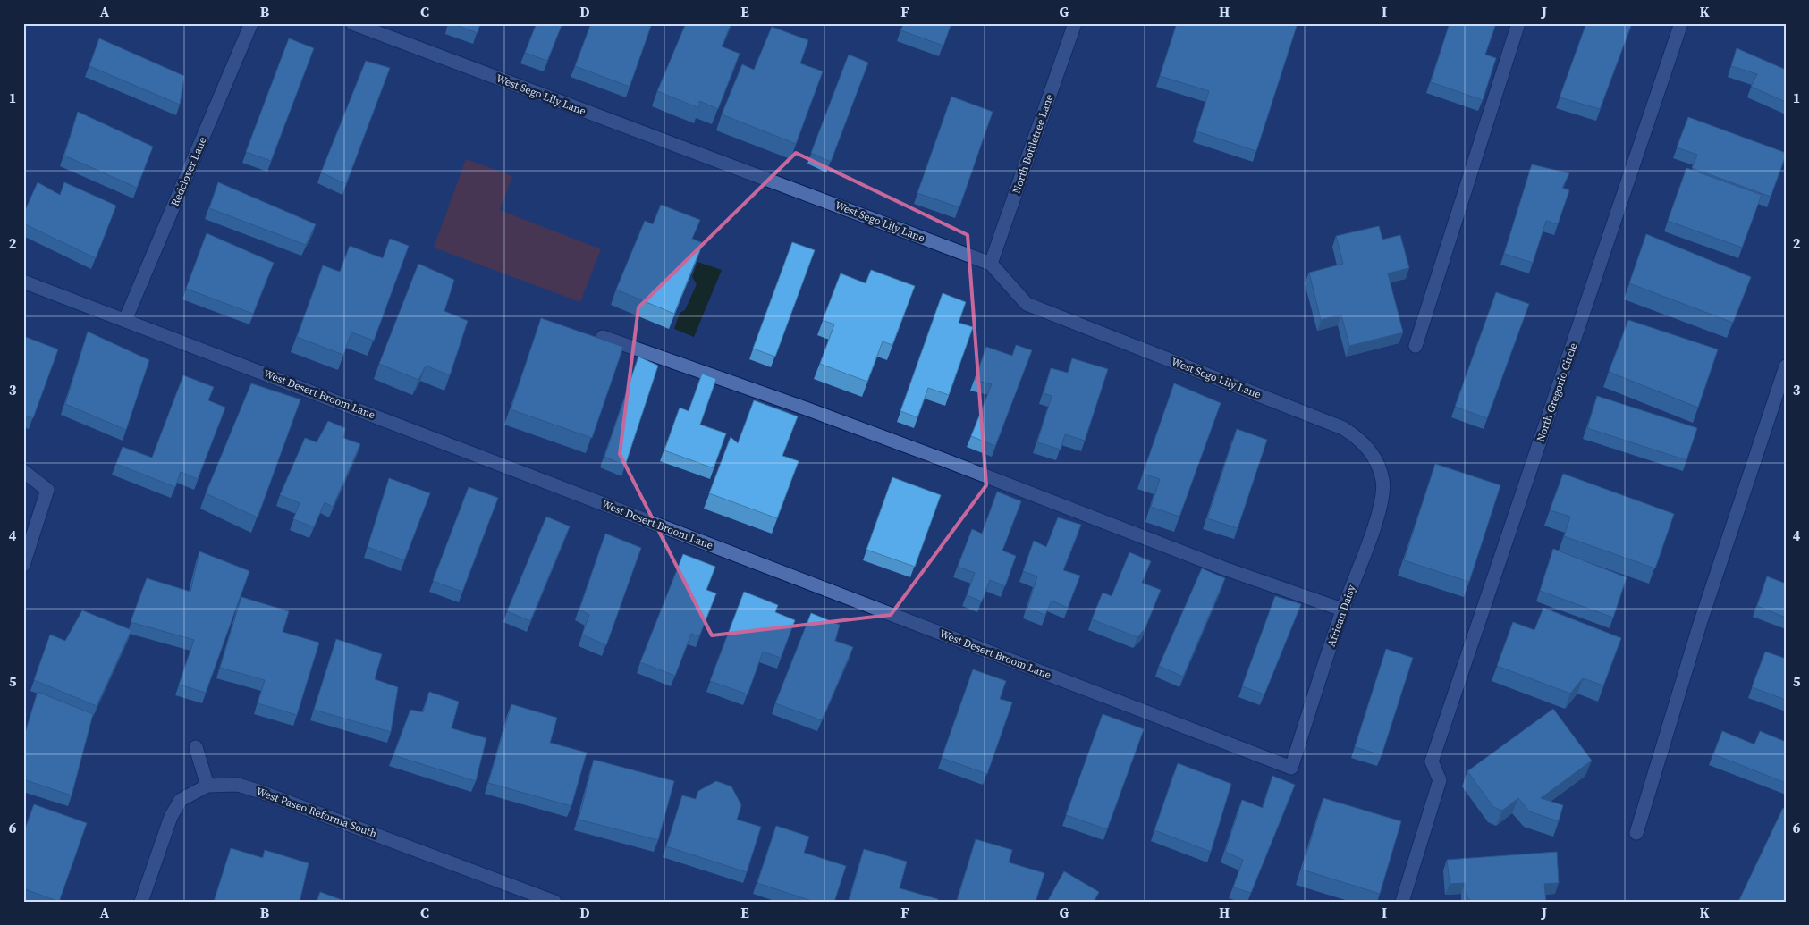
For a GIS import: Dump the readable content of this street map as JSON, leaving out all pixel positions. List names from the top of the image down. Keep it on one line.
{"streets":{"street":["West Sego Lily Lane","North Bottletree Lane","Redclover Lane","North Gregorio Circle","West Desert Broom Lane","African Daisy","West Paseo Reforma South"]},"crossings":[["West Sego Lily Lane","North Bottletree Lane"],["West Sego Lily Lane","African Daisy"],["Redclover Lane","West Desert Broom Lane"],["West Desert Broom Lane","African Daisy"]],"grid":{"columns":["A","B","C","D","E","F","G","H","I","J","K"],"rows":["1","2","3","4","5","6"]}}
